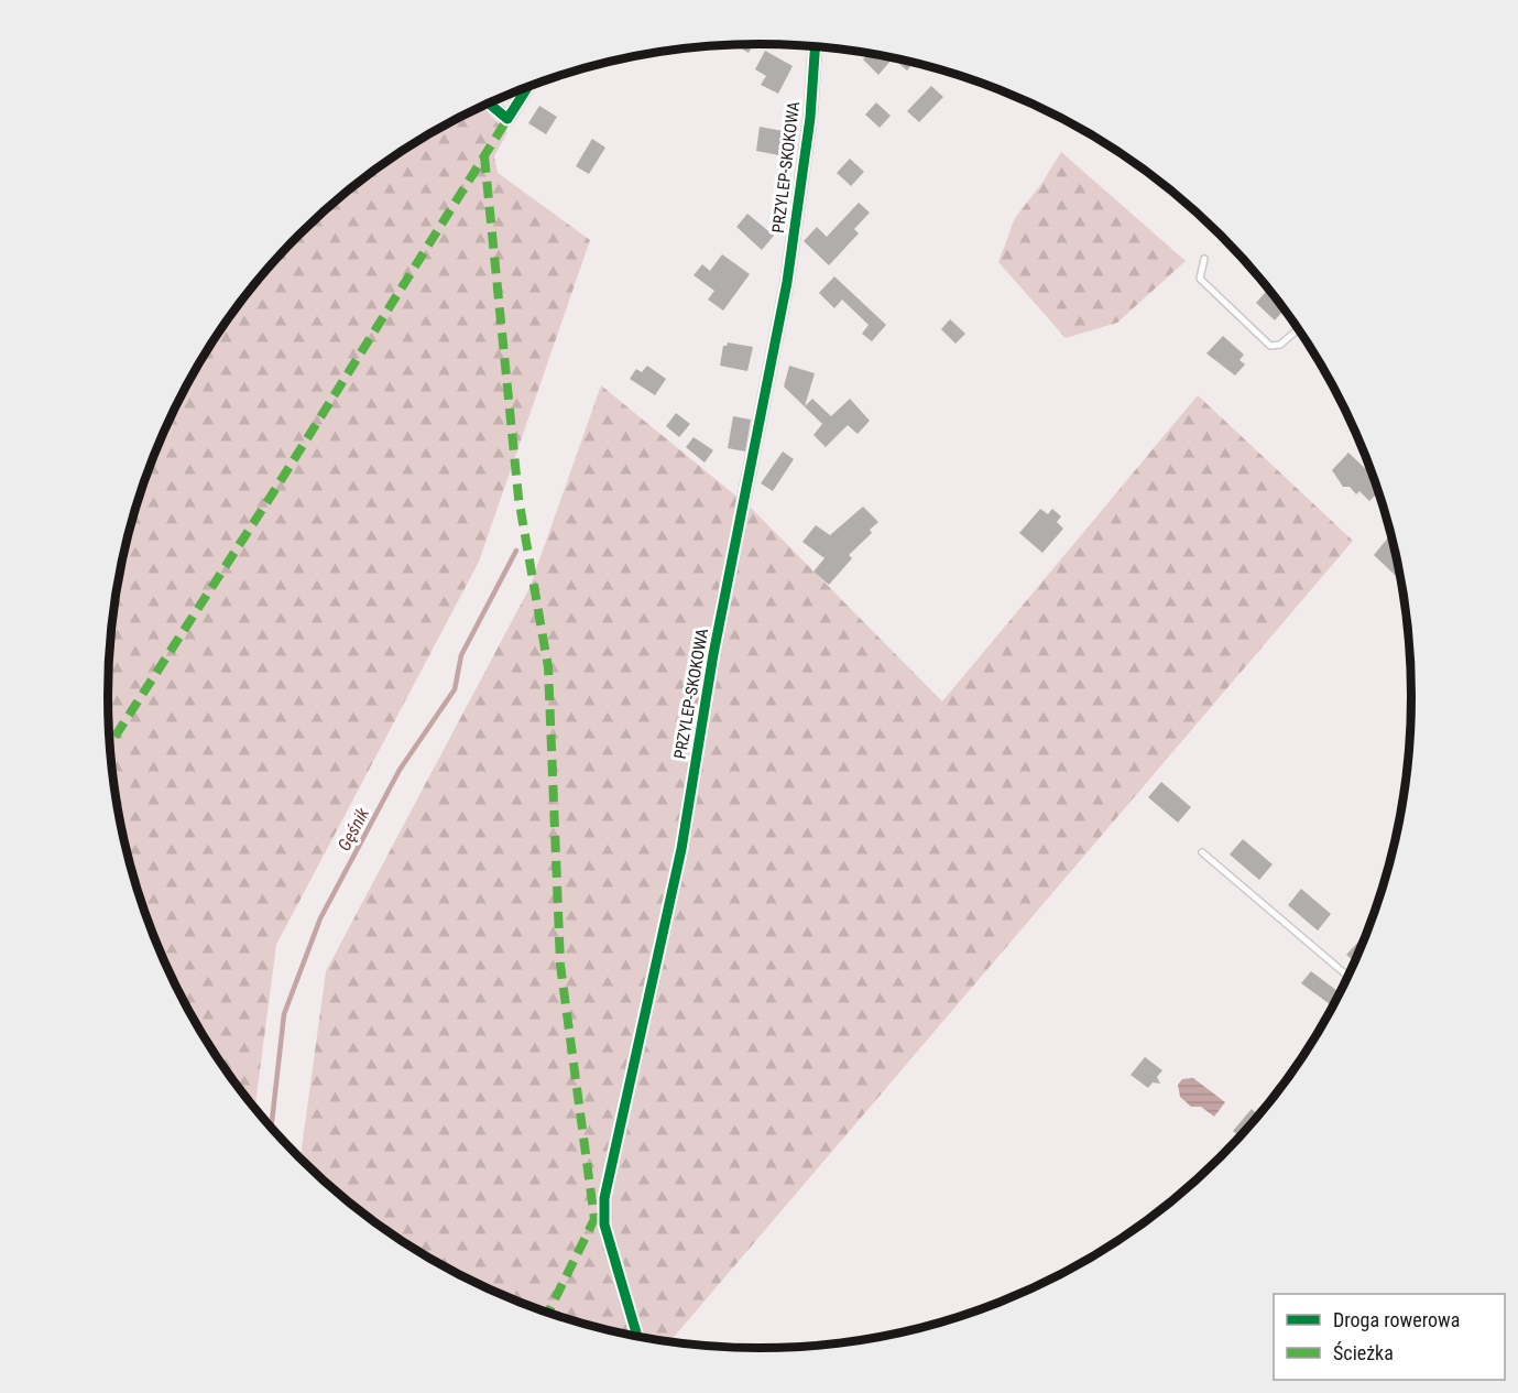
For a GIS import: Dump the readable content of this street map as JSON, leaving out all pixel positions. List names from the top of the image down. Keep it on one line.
{"streets":{"street":["PRZYLEP-SKOKOWA"]},"water":["Gęśnik"],"legend":["Droga rowerowa","Ścieżka"]}
